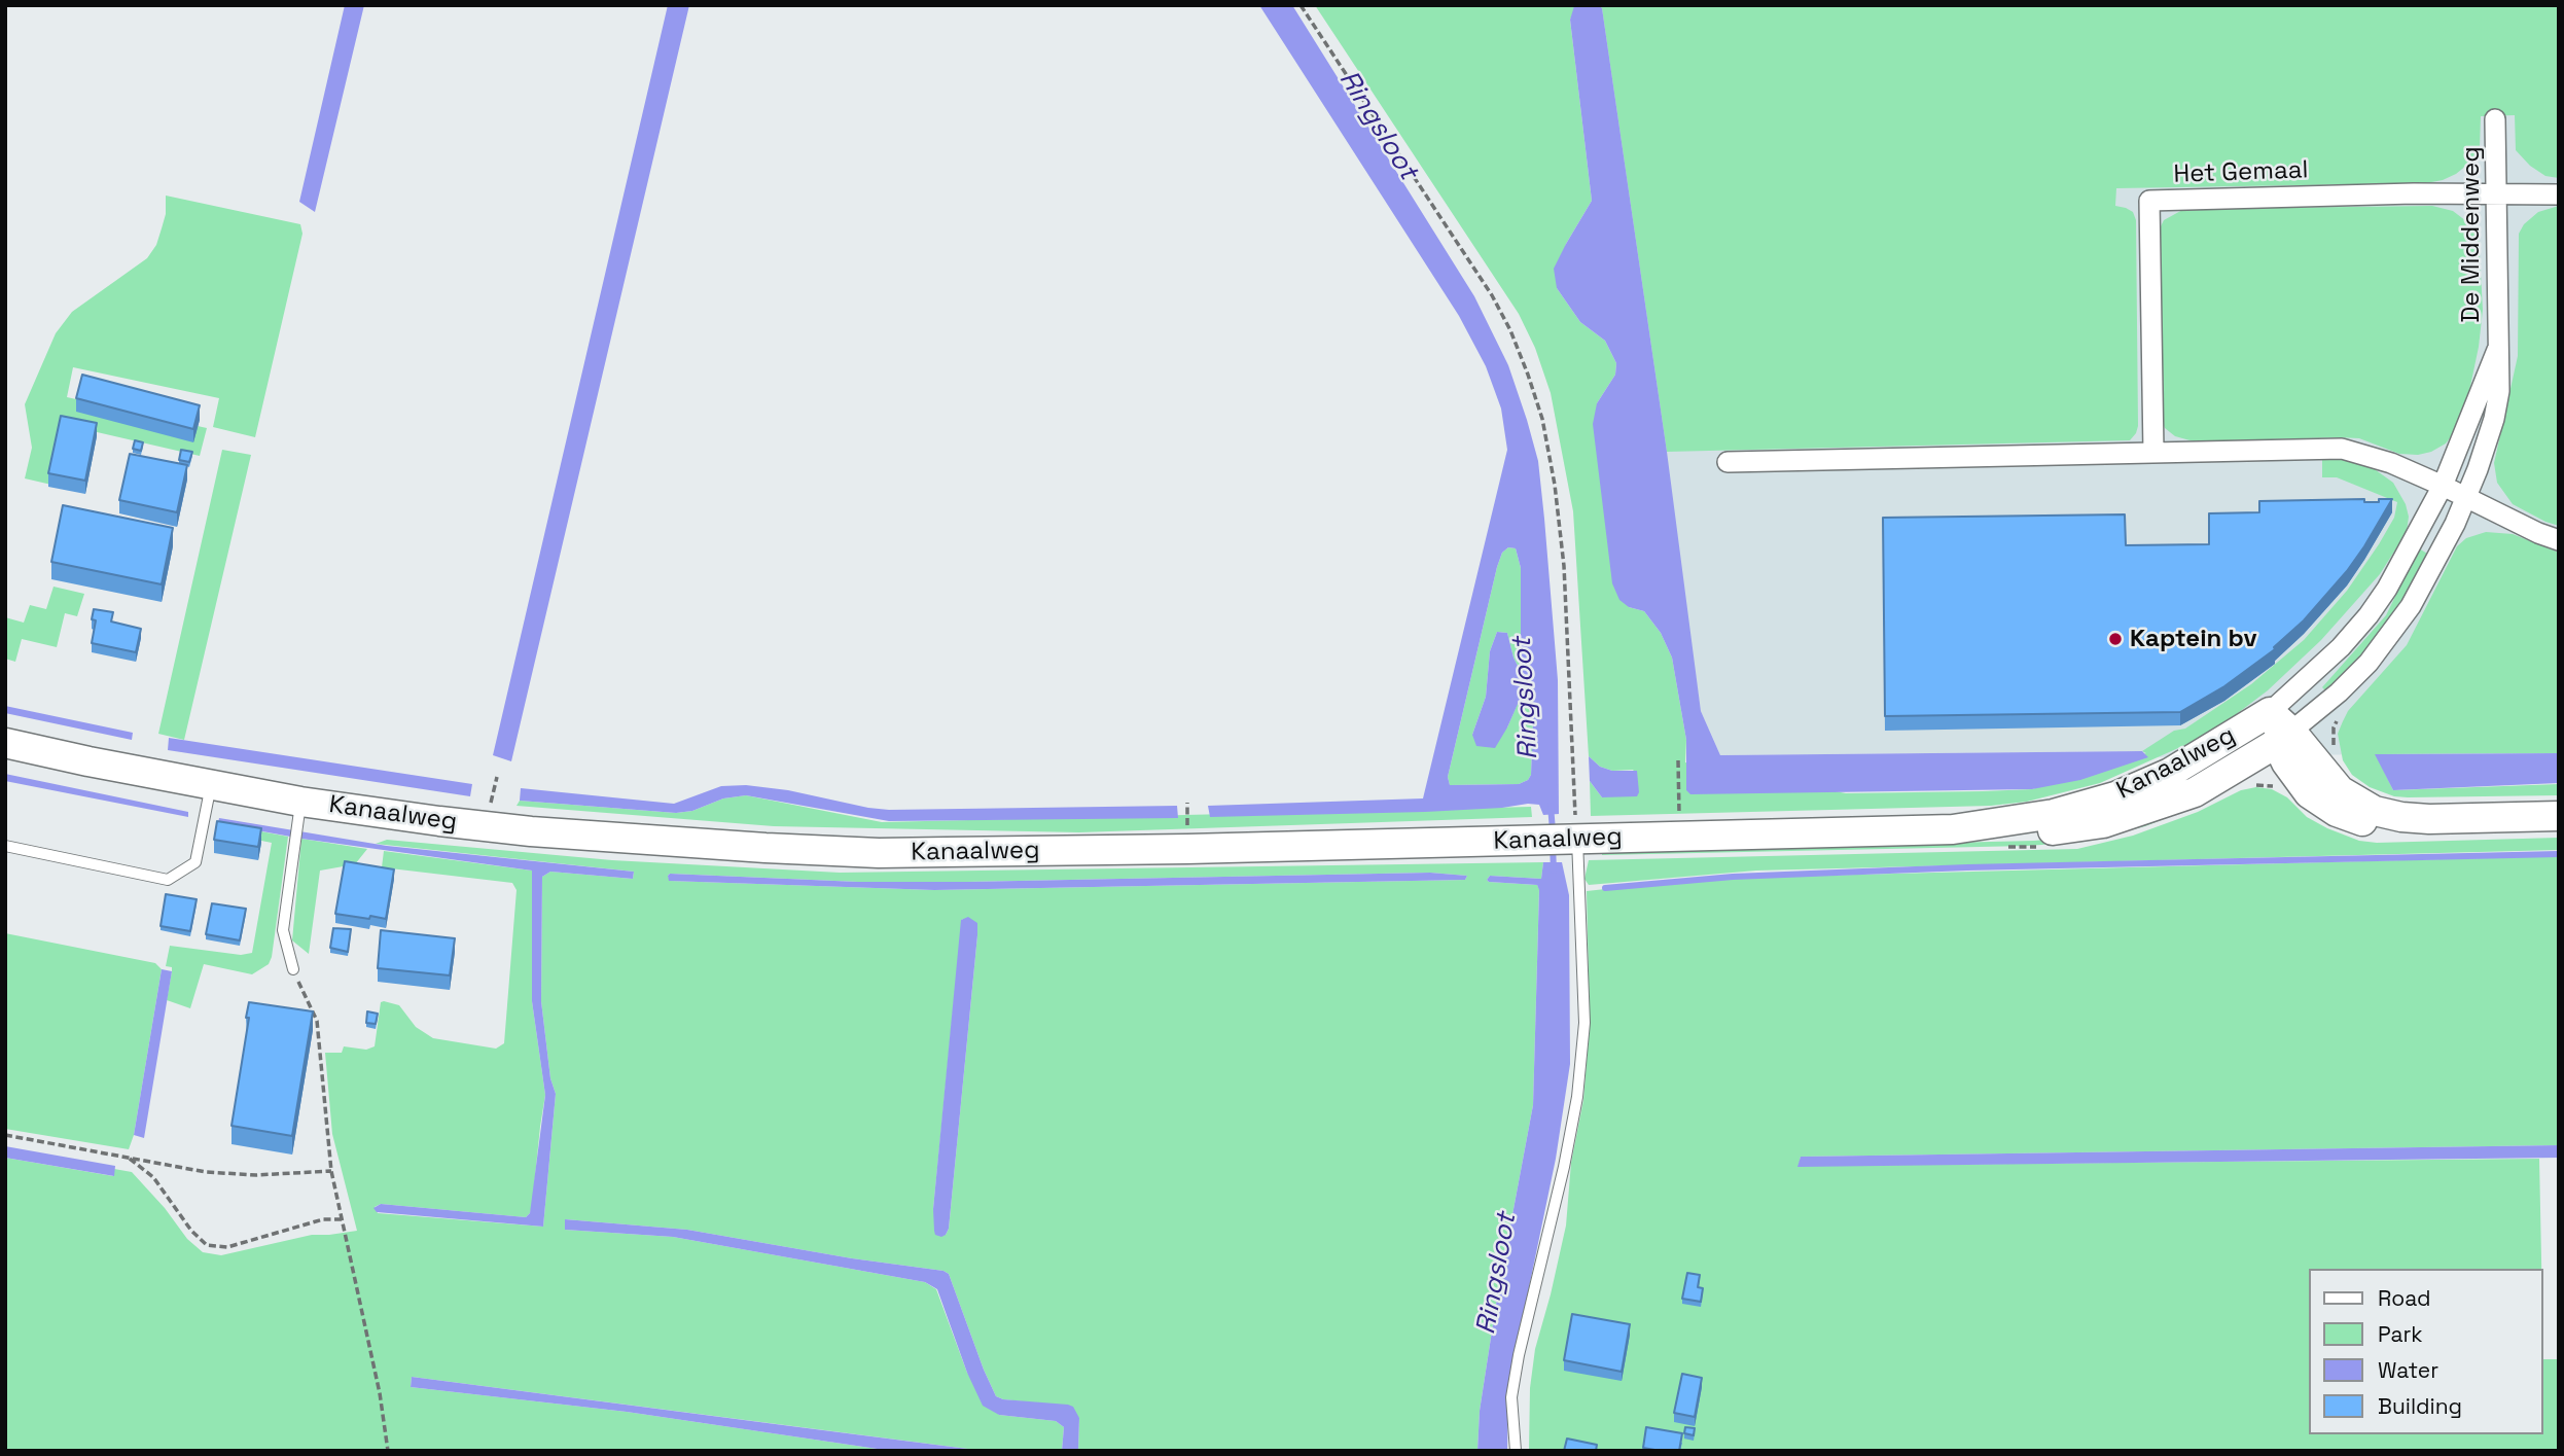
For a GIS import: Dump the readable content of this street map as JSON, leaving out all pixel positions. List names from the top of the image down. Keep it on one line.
{"streets":{"street":["Het Gemaal","De Middenweg","Kanaalweg"]},"crossings":[["Het Gemaal","De Middenweg"],["De Middenweg","Kanaalweg"]],"water":["Ringsloot"],"places":["Kaptein bv"],"legend":["Road","Park","Water","Building"]}
